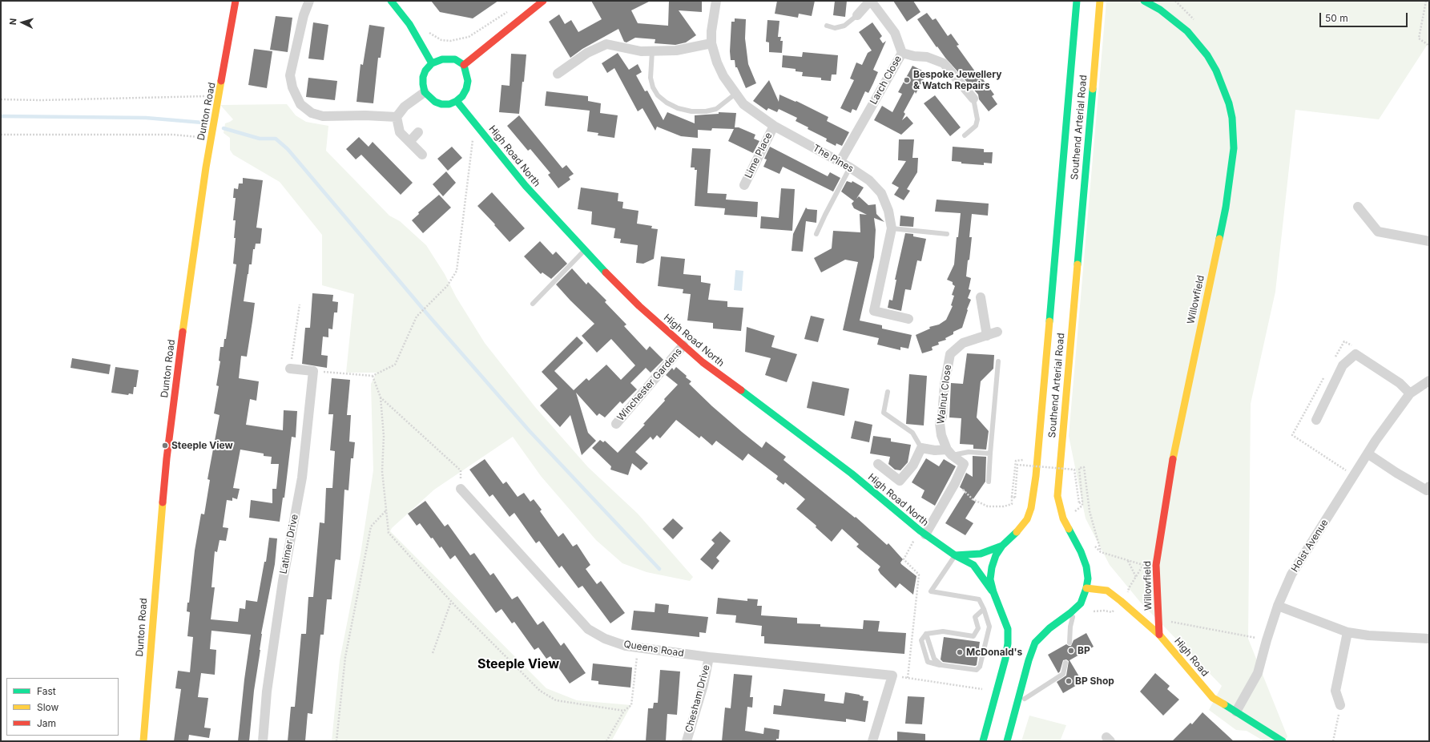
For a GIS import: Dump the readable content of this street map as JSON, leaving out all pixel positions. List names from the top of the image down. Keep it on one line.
{"streets":{"main road":["Dunton Road","Southend Arterial Road","High Road North","Willowfield","High Road"],"street":["Larch Close","Lime Place","The Pines","Winchester Gardens","Walnut Close","Latimer Drive","Holst Avenue","Queens Road","Chesham Drive"]},"crossings":[["Larch Close","The Pines"],["Southend Arterial Road","High Road North"],["Southend Arterial Road","High Road"],["Lime Place","The Pines"],["High Road North","Winchester Gardens"],["High Road North","Walnut Close"],["Willowfield","High Road"],["Holst Avenue","High Road"],["Queens Road","Chesham Drive"]],"districts":["Steeple View"],"places":["Bespoke Jewellery & Watch Repairs","Steeple View","BP","McDonald's","BP Shop"],"legend":["Fast","Slow","Jam"],"scale_bar":"50 m","north":"left"}
